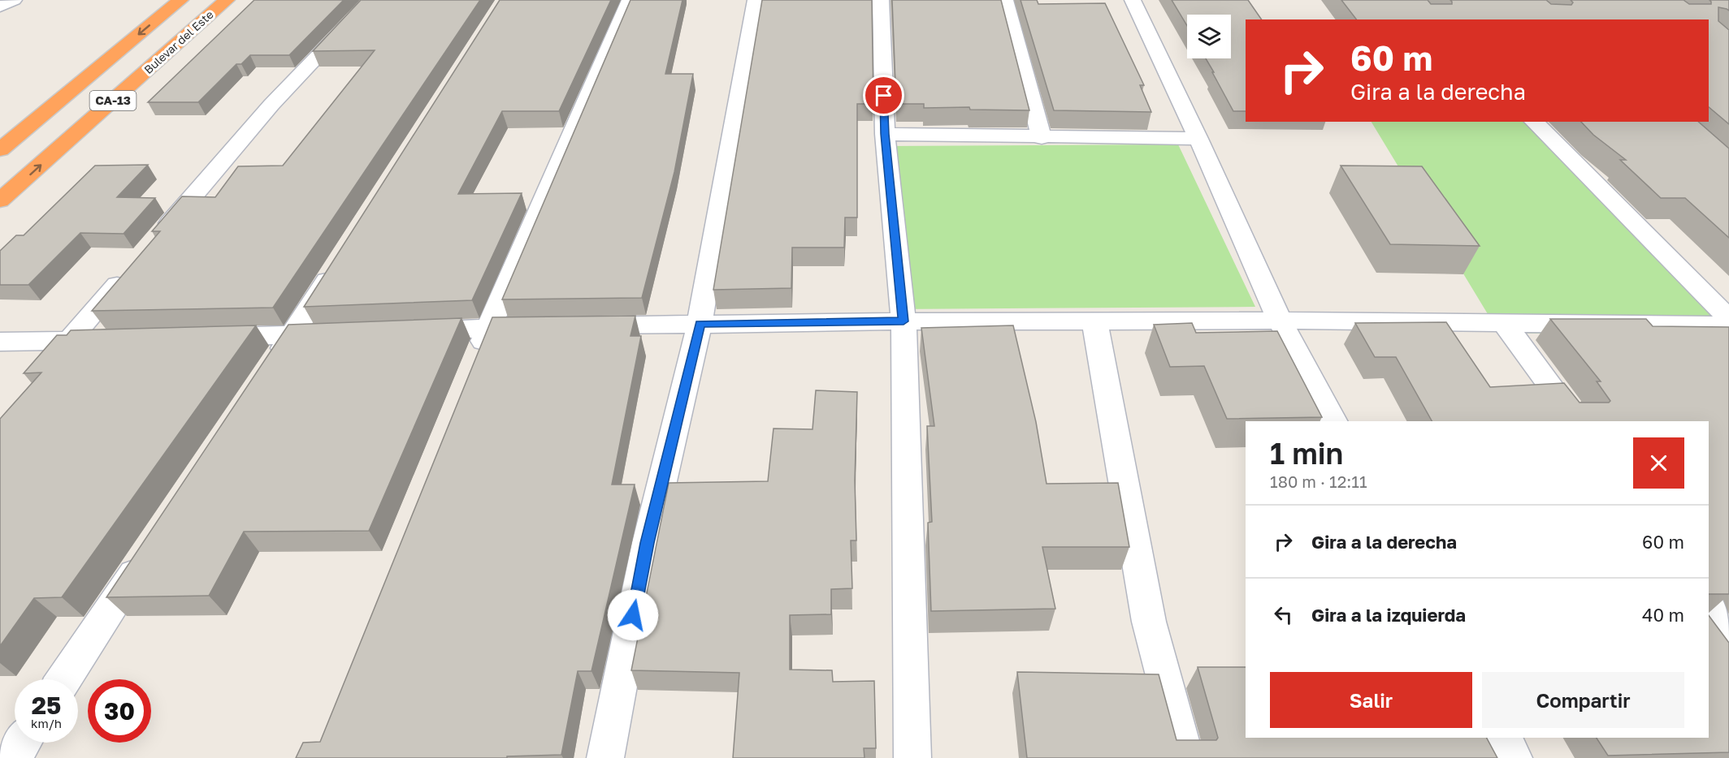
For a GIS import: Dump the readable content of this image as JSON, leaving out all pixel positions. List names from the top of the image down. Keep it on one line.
{"streets":{"highway":["Bulevar del Este","CA-13"]},"page":{"turn":["60 m","Gira a la derecha"],"heading":["1 min","180 m · 12:11"],"list":[{"name":"Gira a la derecha","value":"60 m"},{"name":"Gira a la izquierda","value":"40 m"}],"buttons":["Salir","Compartir"],"speed":"25 km/h","limit":"30"}}
